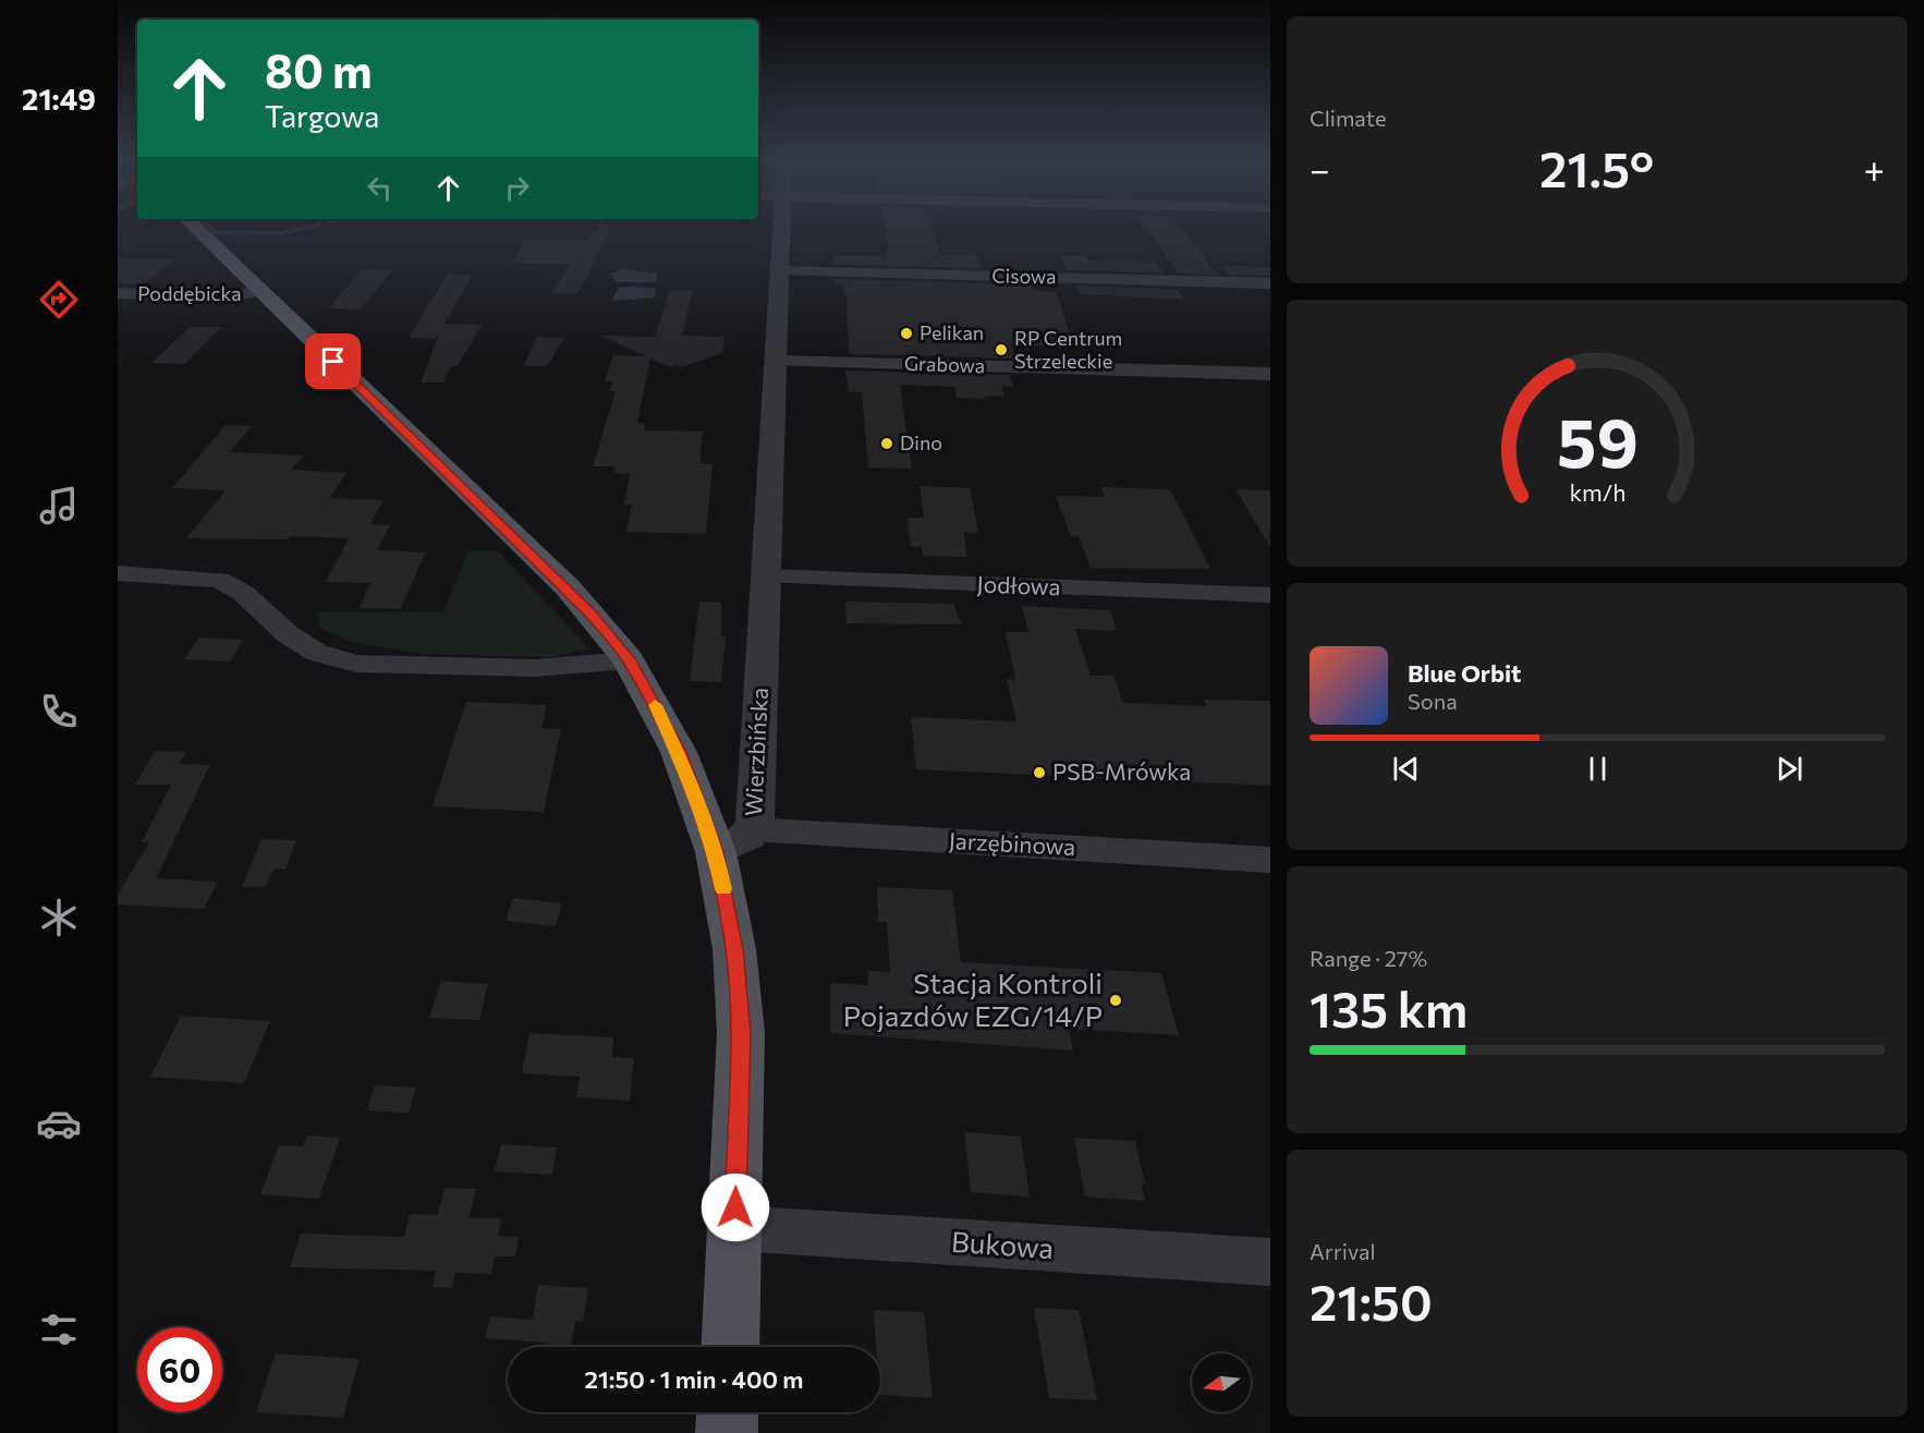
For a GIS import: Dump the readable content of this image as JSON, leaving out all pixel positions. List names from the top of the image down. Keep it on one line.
{"streets":{"main road":["Wierzbińska"],"street":["Cisowa","Poddębicka","Grabowa","Jodłowa","Jarzębinowa","Bukowa"]},"crossings":[["Cisowa","Wierzbińska"],["Grabowa","Wierzbińska"],["Jodłowa","Wierzbińska"],["Wierzbińska","Jarzębinowa"],["Wierzbińska","Bukowa"]],"places":["Pelikan","RP Centrum Strzeleckie","Dino","PSB-Mrówka","Stacja Kontroli Pojazdów EZG/14/P"],"north":"left","page":{"tabs":"21:49","tile":["Climate",["Range · 27%","135 km"],["Arrival","21:50"]],"turn":["80 m","Targowa"],"heat":["−","21.5°","+"],"song":["Blue Orbit","Sona"],"limit":"60","trip":"21:50 · 1 min · 400 m","gauge":["59","km/h"]}}
